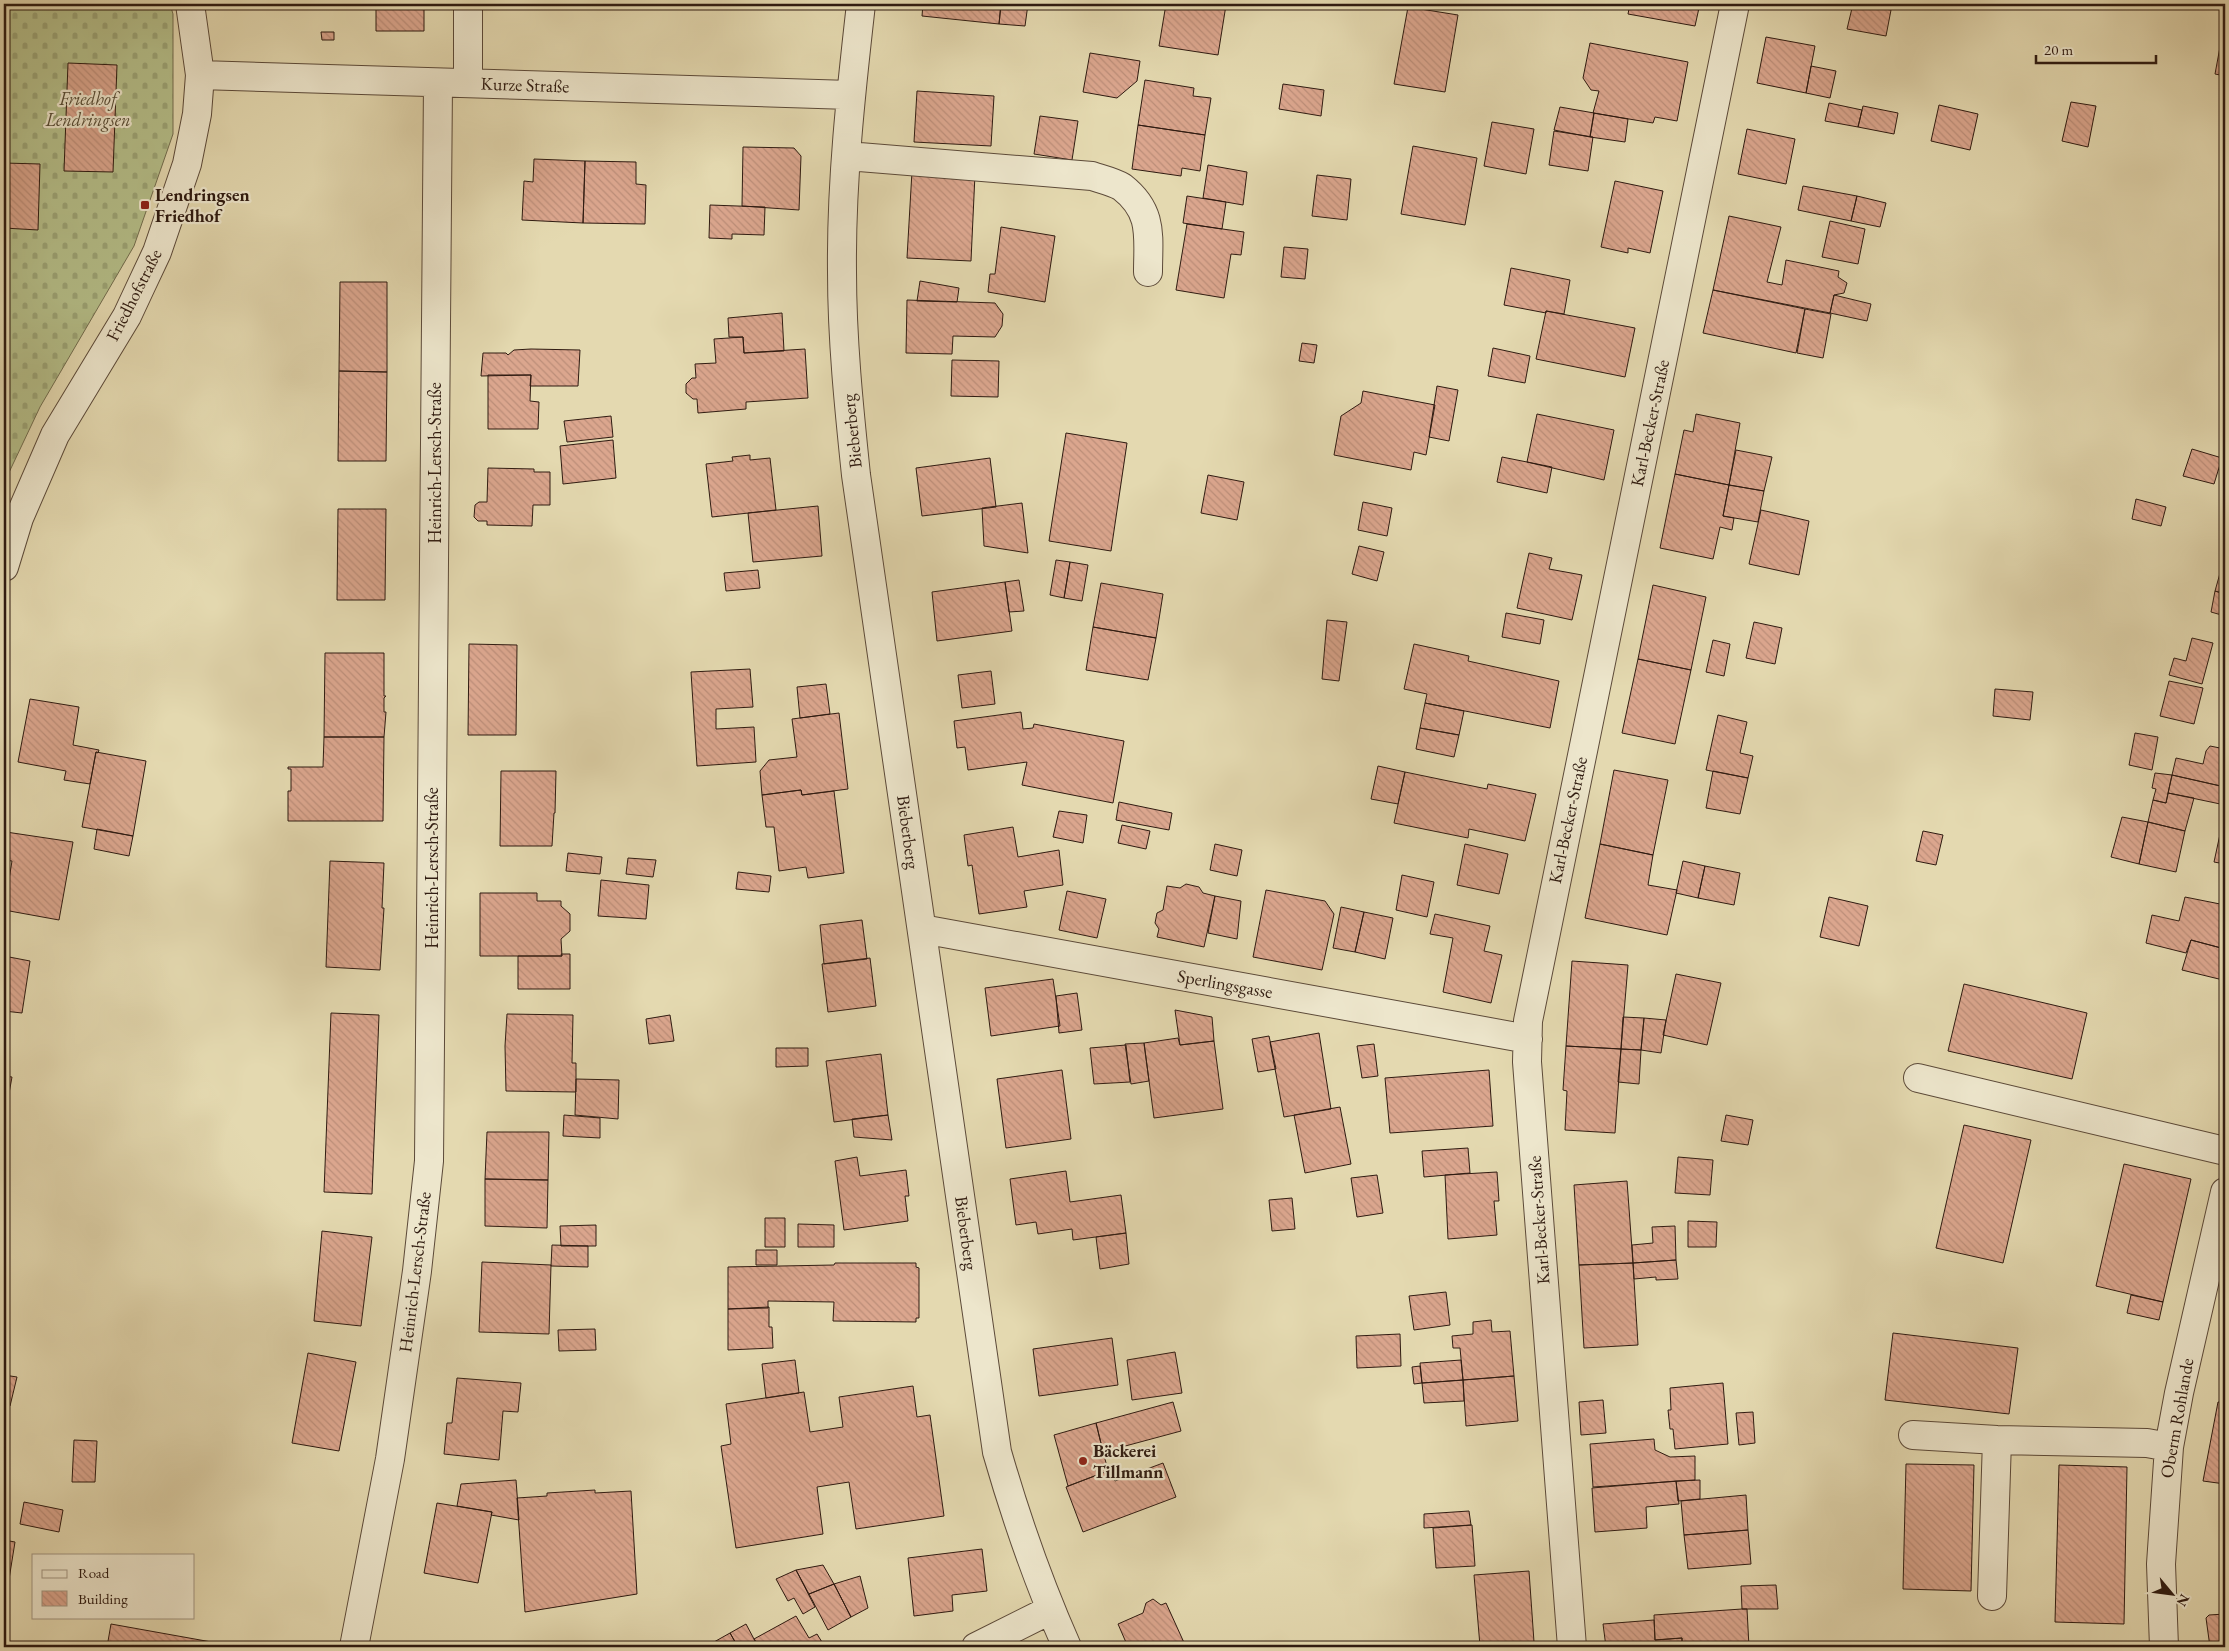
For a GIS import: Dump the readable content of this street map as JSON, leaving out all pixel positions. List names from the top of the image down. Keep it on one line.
{"streets":{"street":["Kurze Straße","Friedhofstraße","Karl-Becker-Straße","Bieberberg","Heinrich-Lersch-Straße","Sperlingsgasse","Oberm Rohlande"]},"crossings":[["Kurze Straße","Friedhofstraße"],["Kurze Straße","Bieberberg"],["Kurze Straße","Heinrich-Lersch-Straße"],["Karl-Becker-Straße","Sperlingsgasse"],["Bieberberg","Sperlingsgasse"]],"parks":["Friedhof Lendringsen"],"places":{"transit":["Lendringsen Friedhof"],"other":["Bäckerei Tillmann"]},"legend":["Road","Building"],"scale_bar":"20 m","north":"bottom right"}
